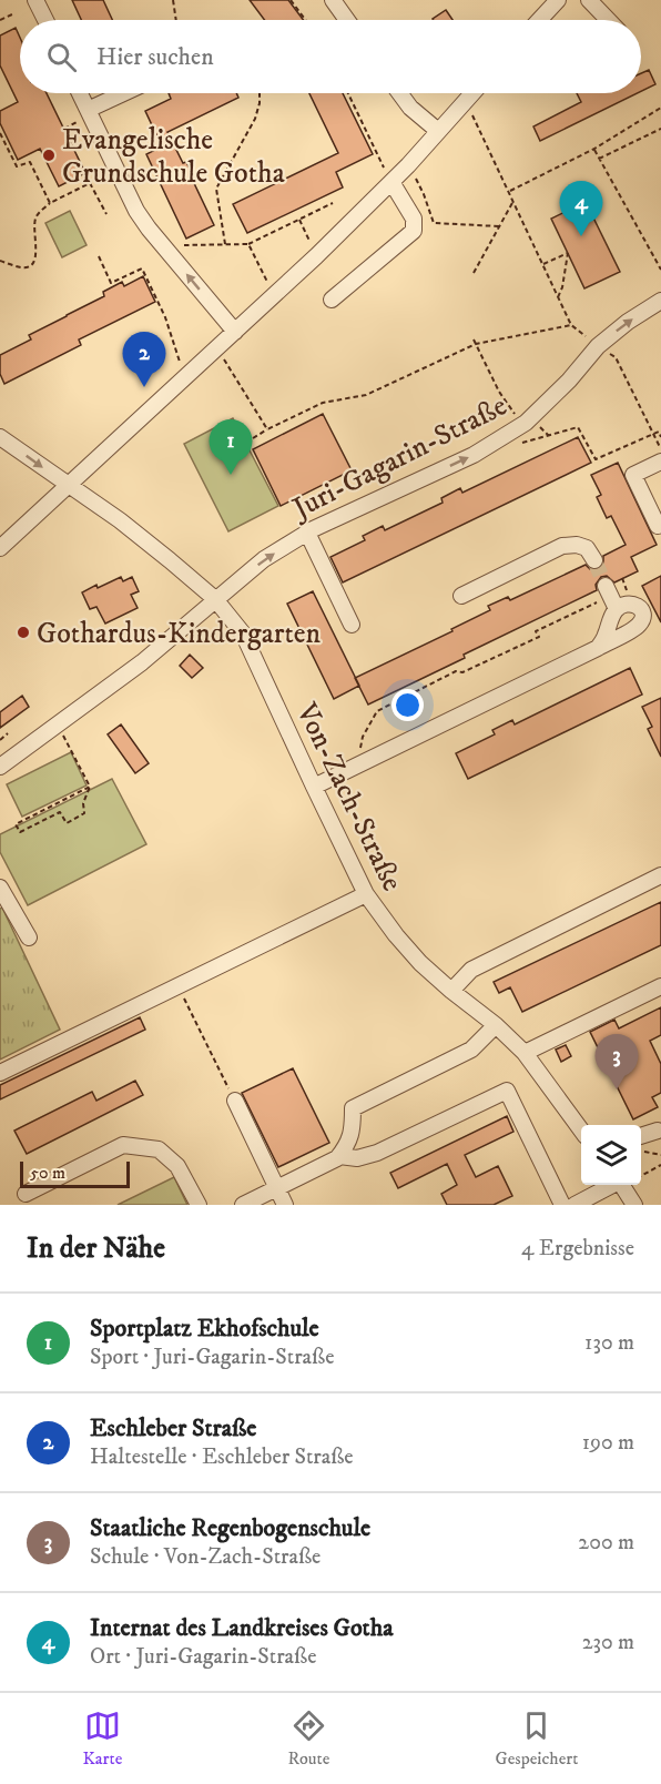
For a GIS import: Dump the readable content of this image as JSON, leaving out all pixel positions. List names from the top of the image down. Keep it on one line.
{"streets":{"street":["Juri-Gagarin-Straße","Von-Zach-Straße"]},"crossings":[["Juri-Gagarin-Straße","Von-Zach-Straße"]],"one_way":["Juri-Gagarin-Straße"],"places":["Evangelische Grundschule Gotha","Gothardus-Kindergarten"],"scale_bar":"50 m","page":{"search":"Hier suchen","pins":["4","2","1","3"],"scale":"50 m","heading":["In der Nähe","4 Ergebnisse"],"list":[{"mark":"1","name":"Sportplatz Ekhofschule","note":"Sport · Juri-Gagarin-Straße","value":"130 m"},{"mark":"2","name":"Eschleber Straße","note":"Haltestelle · Eschleber Straße","value":"190 m"},{"mark":"3","name":"Staatliche Regenbogenschule","note":"Schule · Von-Zach-Straße","value":"200 m"},{"mark":"4","name":"Internat des Landkreises Gotha","note":"Ort · Juri-Gagarin-Straße","value":"230 m"}],"nav":["Karte","Route","Gespeichert"]}}
